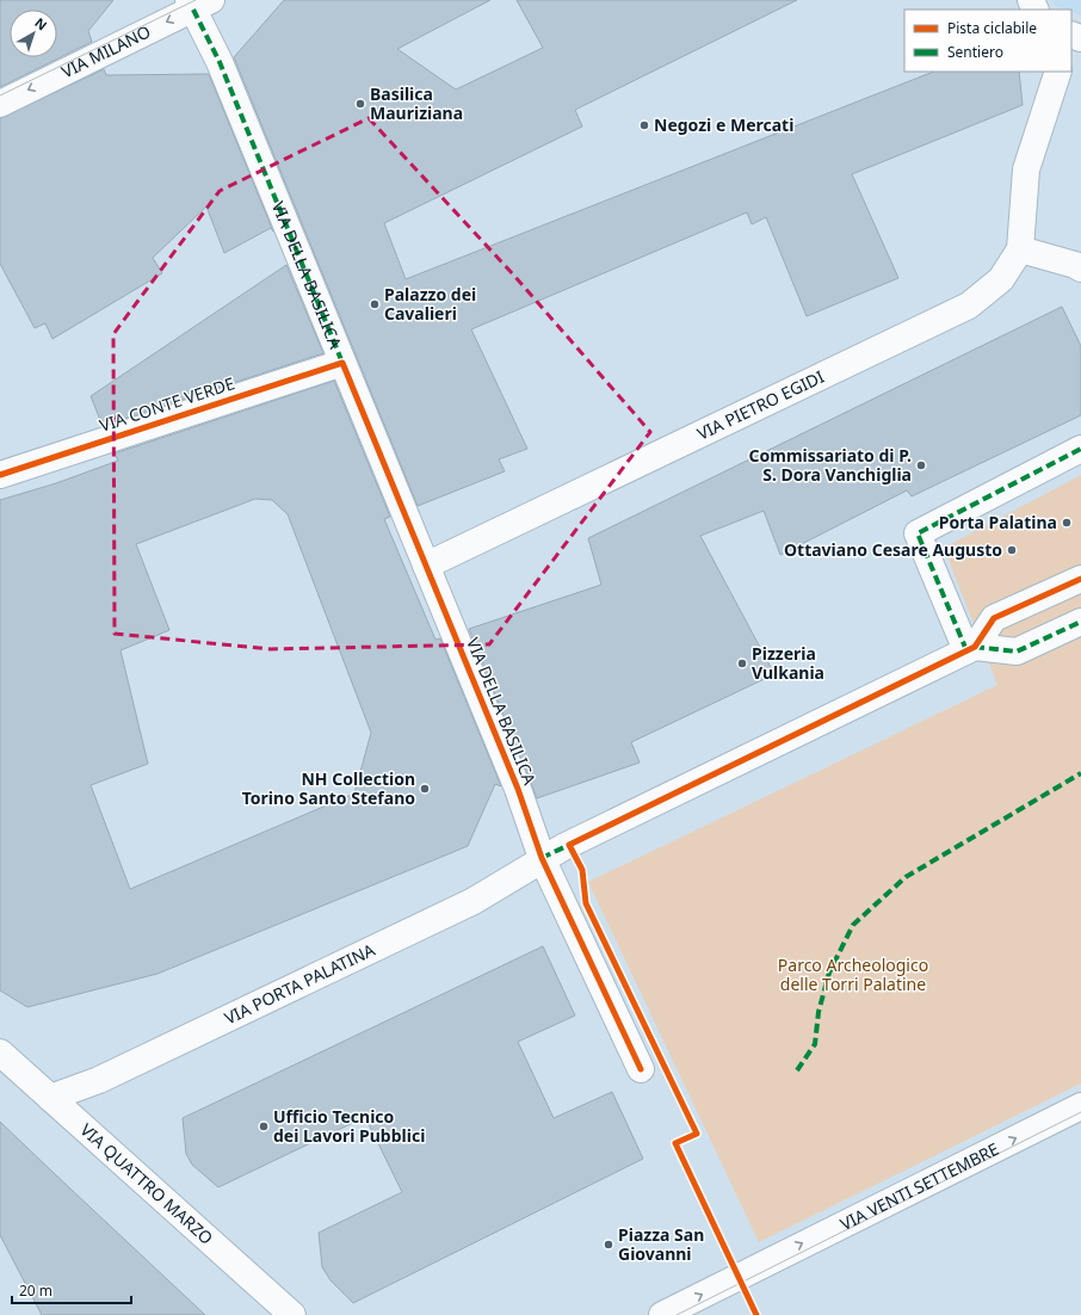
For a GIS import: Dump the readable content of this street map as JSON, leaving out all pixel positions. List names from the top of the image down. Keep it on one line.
{"streets":{"street":["VIA MILANO","VIA DELLA BASILICA","VIA CONTE VERDE","VIA PIETRO EGIDI","VIA PORTA PALATINA","VIA QUATTRO MARZO","VIA VENTI SETTEMBRE"]},"crossings":[["VIA MILANO","VIA DELLA BASILICA"],["VIA DELLA BASILICA","VIA CONTE VERDE"],["VIA DELLA BASILICA","VIA PIETRO EGIDI"],["VIA DELLA BASILICA","VIA PORTA PALATINA"],["VIA PORTA PALATINA","VIA QUATTRO MARZO"]],"one_way":["VIA MILANO","VIA VENTI SETTEMBRE"],"parks":["Parco Archeologico delle Torri Palatine"],"places":["Basilica Mauriziana","Negozi e Mercati","Palazzo dei Cavalieri","Commissariato di P. S. Dora Vanchiglia","Porta Palatina","Ottaviano Cesare Augusto","Pizzeria Vulkania","NH Collection Torino Santo Stefano","Ufficio Tecnico dei Lavori Pubblici","Piazza San Giovanni"],"legend":["Pista ciclabile","Sentiero"],"scale_bar":"20 m","north":"top right"}
